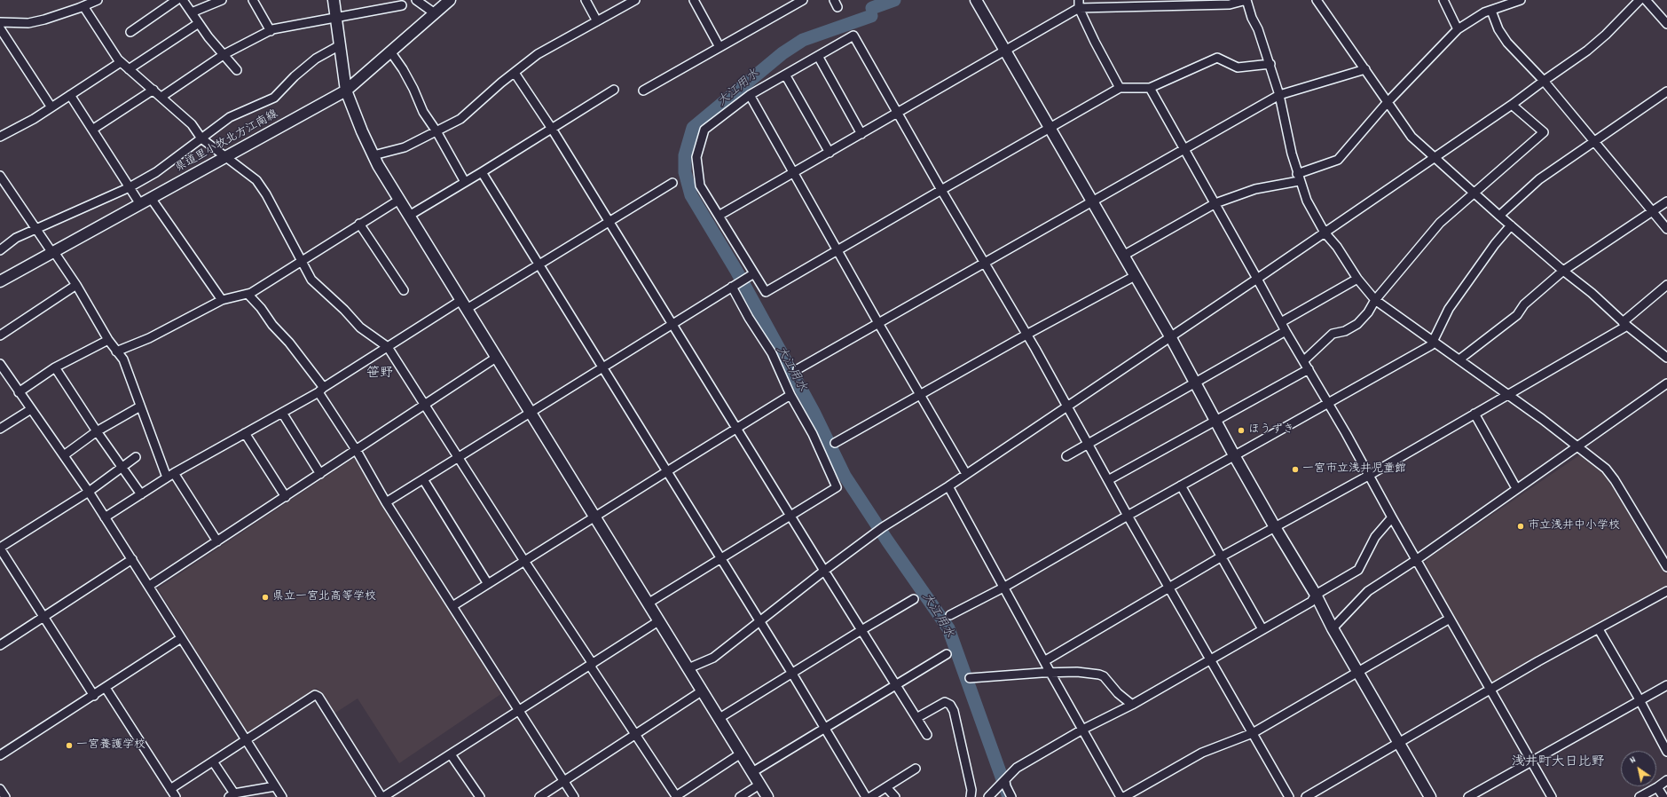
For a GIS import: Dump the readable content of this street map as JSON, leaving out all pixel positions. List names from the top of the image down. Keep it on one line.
{"streets":{"street":["県道里小牧北方江南線"]},"districts":["笹野","浅井町大日比野"],"water":["大江用水"],"places":["ほうずき","一宮市立浅井児童館","市立浅井中小学校","県立一宮北高等学校","一宮養護学校"],"north":"top left"}
